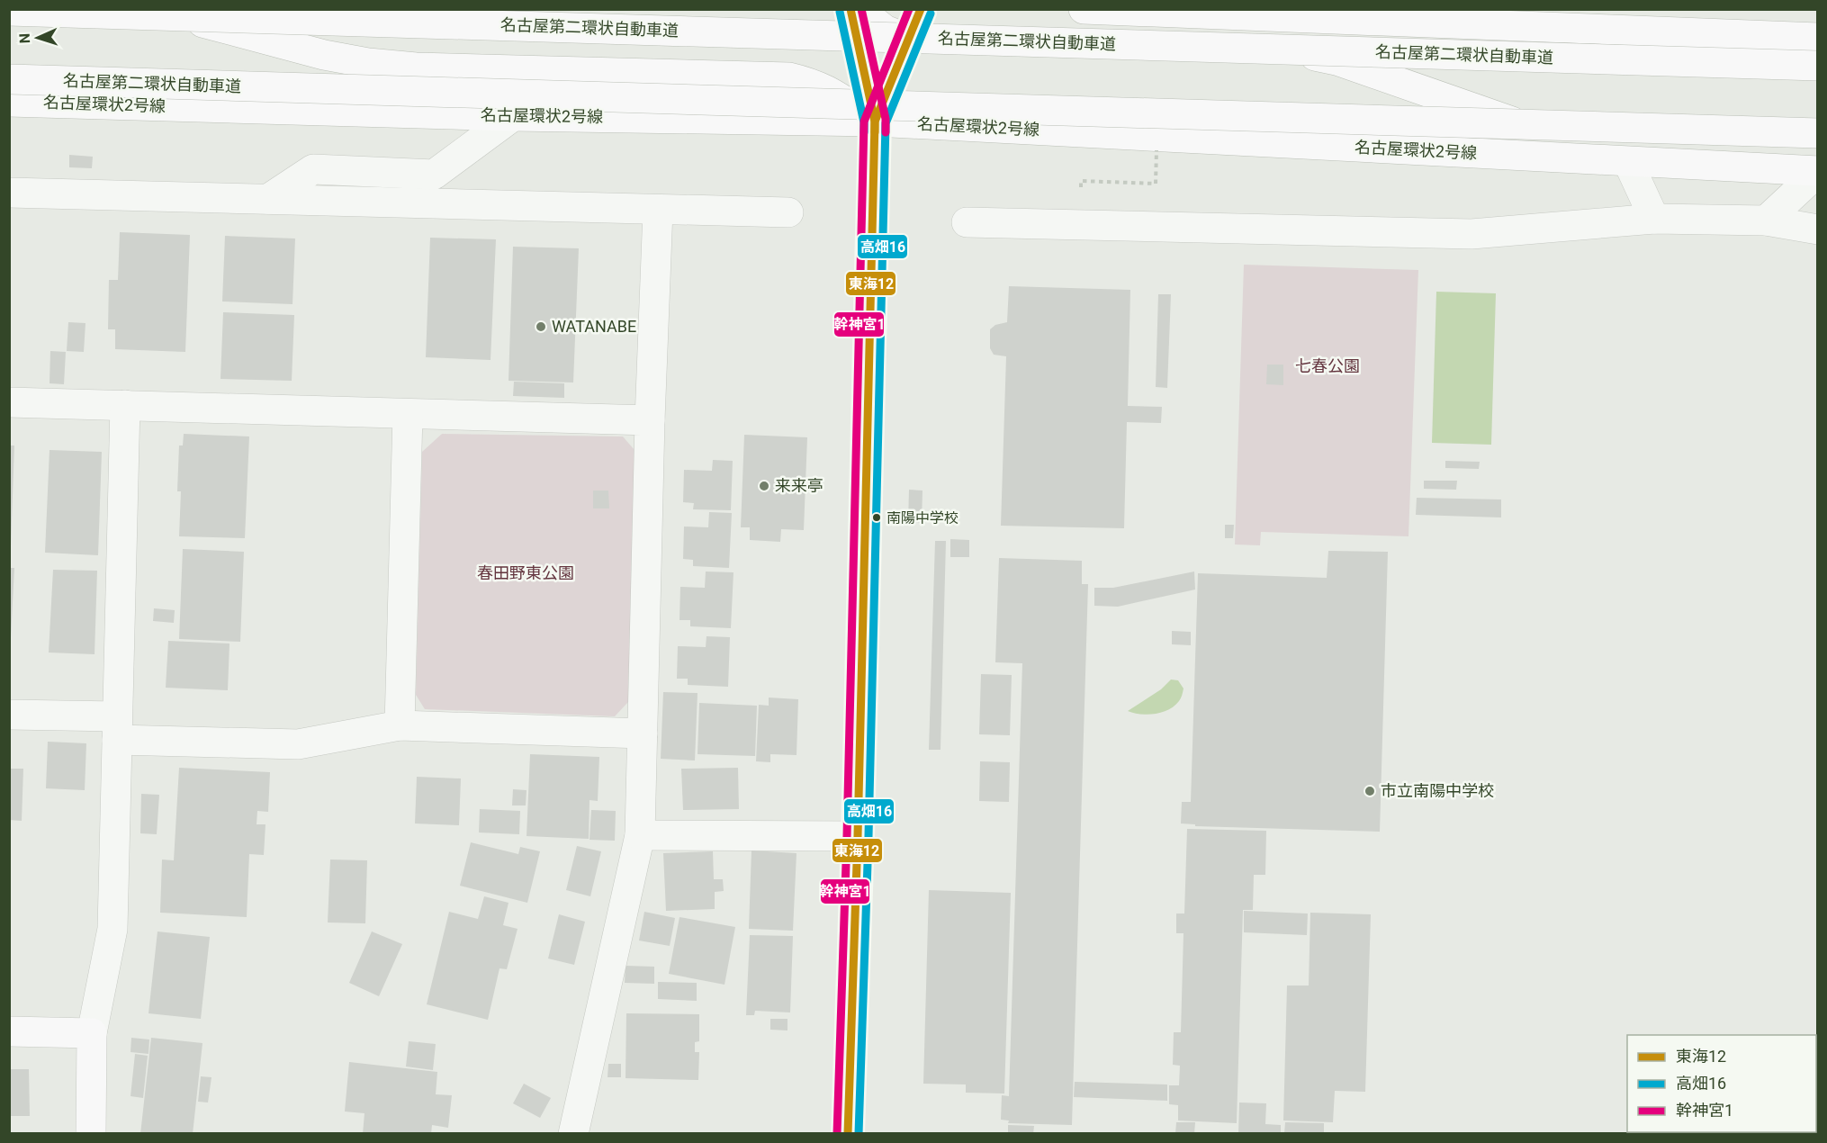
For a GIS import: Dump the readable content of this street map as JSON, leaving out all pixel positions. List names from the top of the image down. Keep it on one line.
{"streets":{"main road":["名古屋第二環状自動車道","名古屋環状2号線"]},"parks":["七春公園","春田野東公園"],"places":["WATANABE","来来亭","南陽中学校","市立南陽中学校"],"lines":["transit line 東海12","transit line 幹神宮1","transit line 高畑16"],"legend":["東海12","高畑16","幹神宮1"],"north":"left"}
